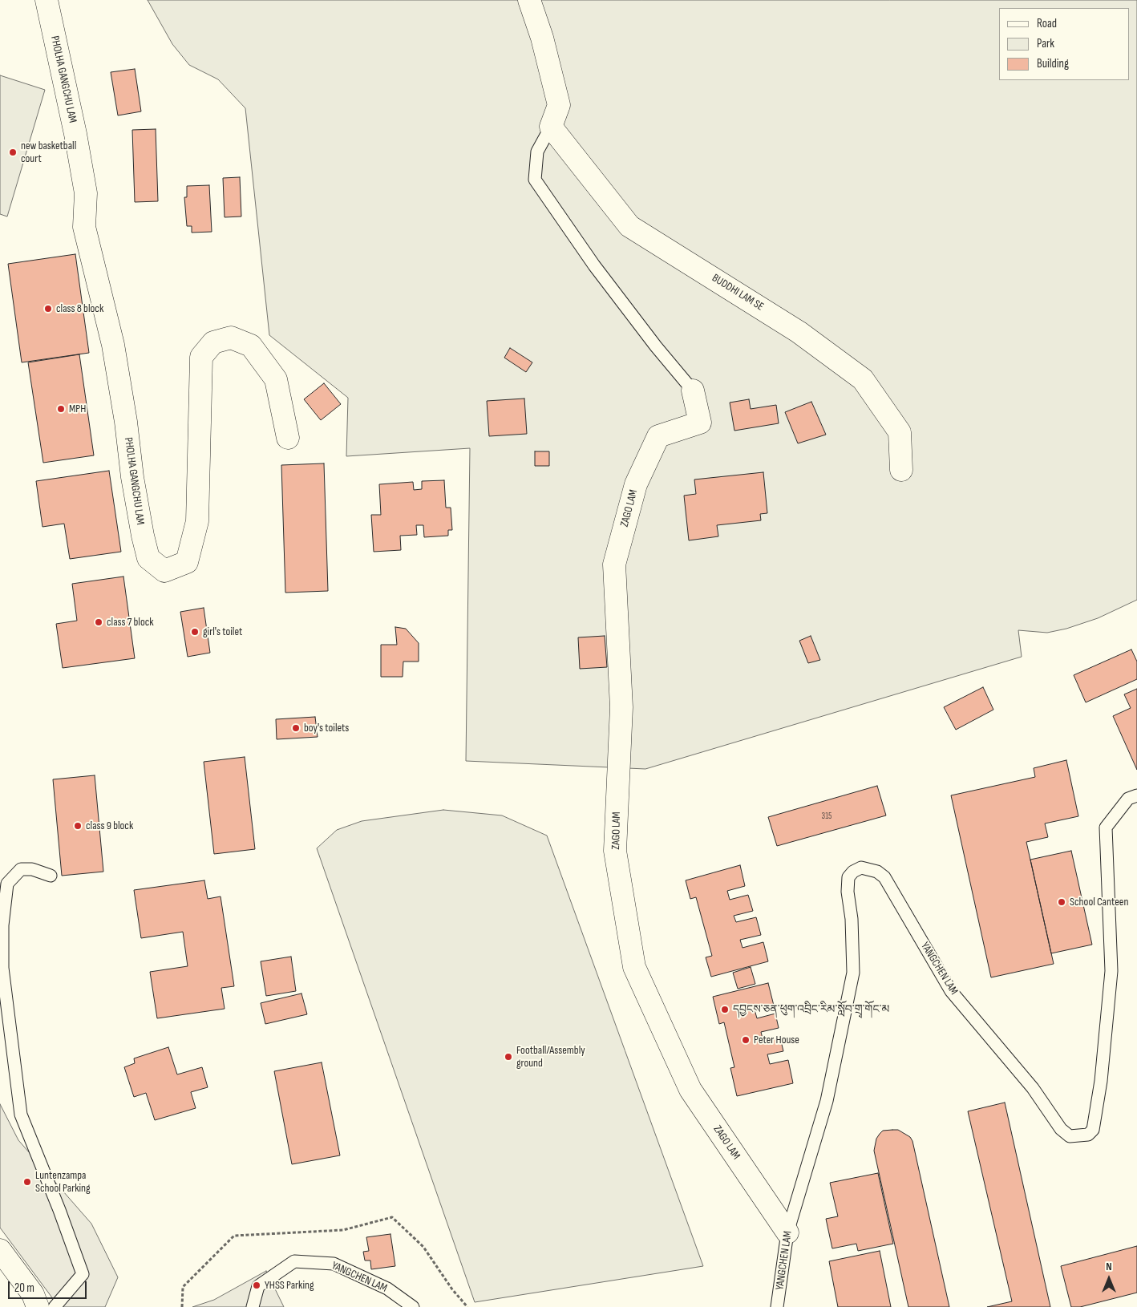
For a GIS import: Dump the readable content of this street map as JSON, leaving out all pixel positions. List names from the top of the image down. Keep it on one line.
{"streets":{"street":["PHOLHA GANGCHU LAM","BUDDHI LAM SE","ZAGO LAM"],"lane":["YANGCHEN LAM"]},"crossings":[["ZAGO LAM","YANGCHEN LAM"]],"places":["new basketball court","class 8 block","MPH","class 7 block","girl's toilet","boy's toilets","class 9 block","School Canteen","དབྱངས་ཅན་ཕུག་འབྲིང་རིམ་སློབ་གྲྭ་གོང་མ","Peter House","Football/Assembly ground","Luntenzampa School Parking","YHSS Parking"],"house_numbers":["315"],"legend":["Road","Park","Building"],"scale_bar":"20 m","north":"top"}
